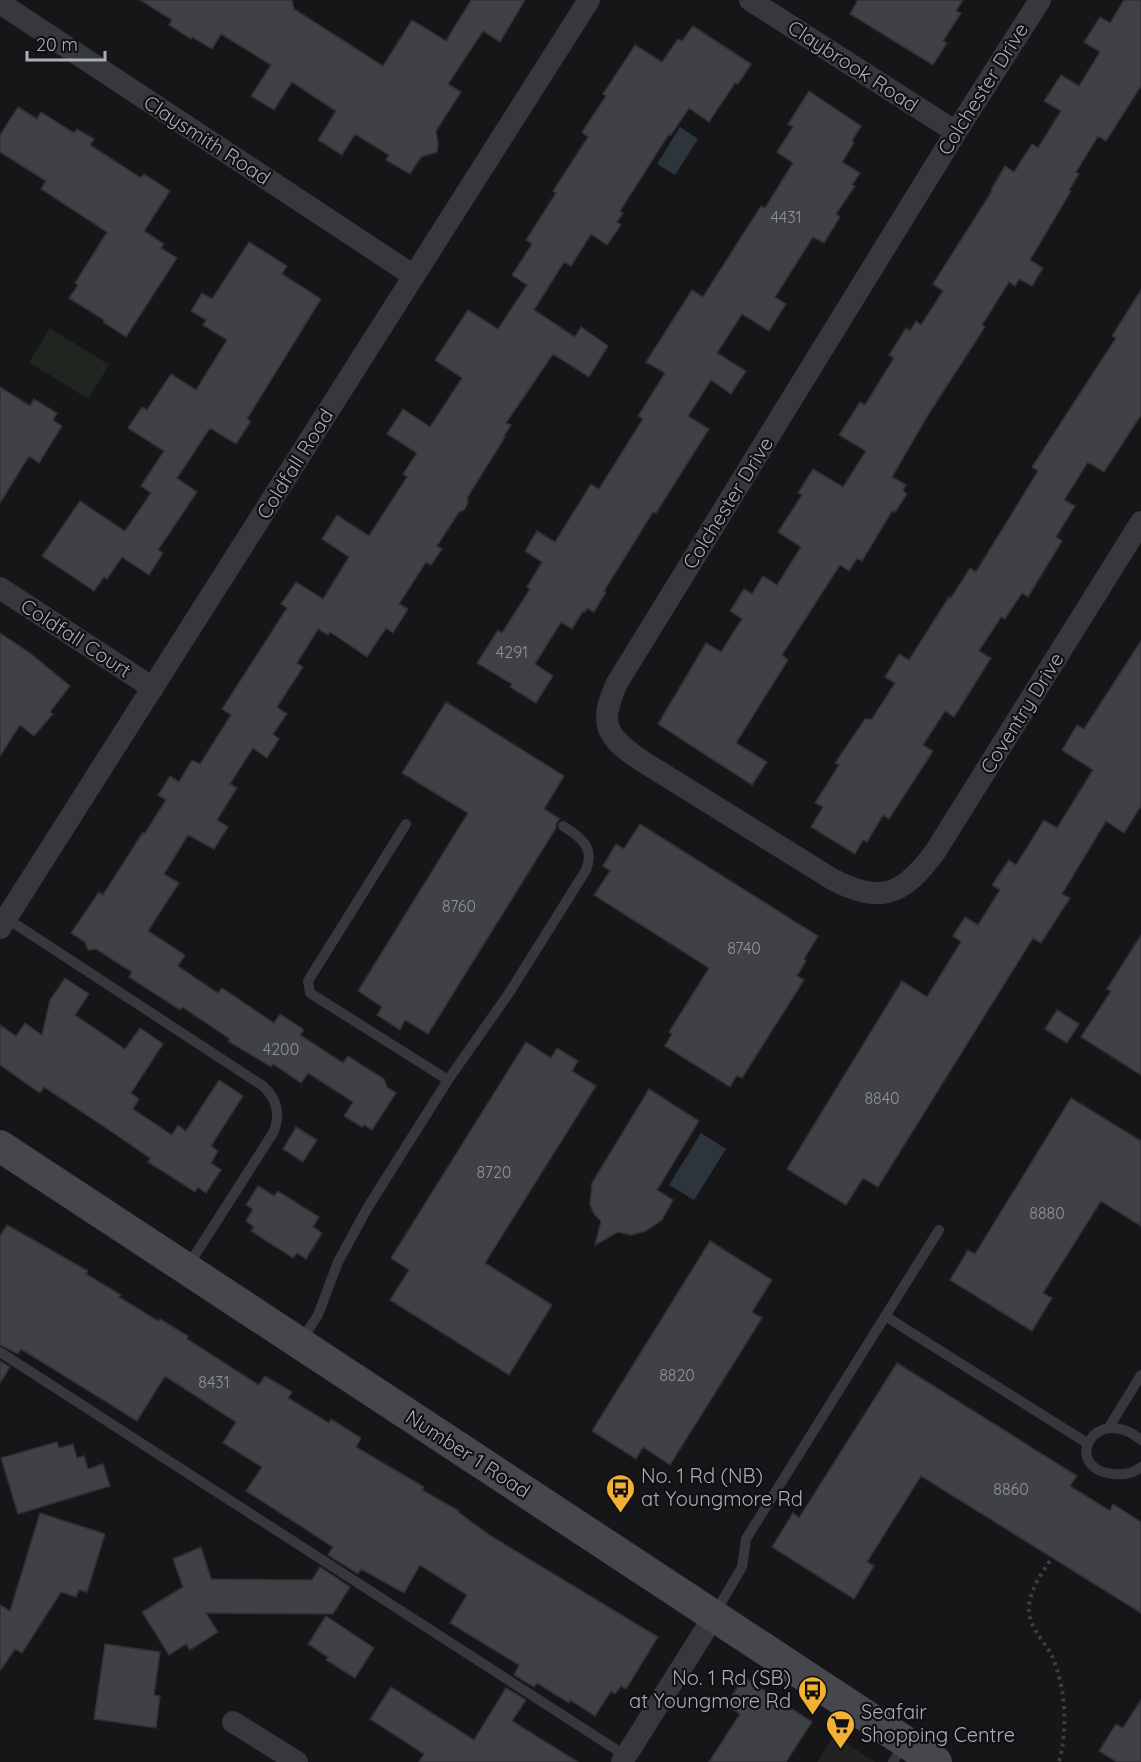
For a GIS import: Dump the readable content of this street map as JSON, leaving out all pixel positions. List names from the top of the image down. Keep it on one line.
{"streets":{"main road":["Number 1 Road"],"street":["Claybrook Road","Colchester Drive","Claysmith Road","Coldfall Road","Coldfall Court","Coventry Drive"]},"crossings":[["Claybrook Road","Colchester Drive"],["Colchester Drive","Coventry Drive"],["Claysmith Road","Coldfall Road"],["Coldfall Road","Coldfall Court"]],"places":{"bus stop":["No. 1 Rd (NB) at Youngmore Rd","No. 1 Rd (SB) at Youngmore Rd"],"supermarket":["Seafair Shopping Centre"]},"house_numbers":["4431","4291","8760","8740","4200","8840","8720","8880","8820","8431","8860"],"scale_bar":"20 m"}
